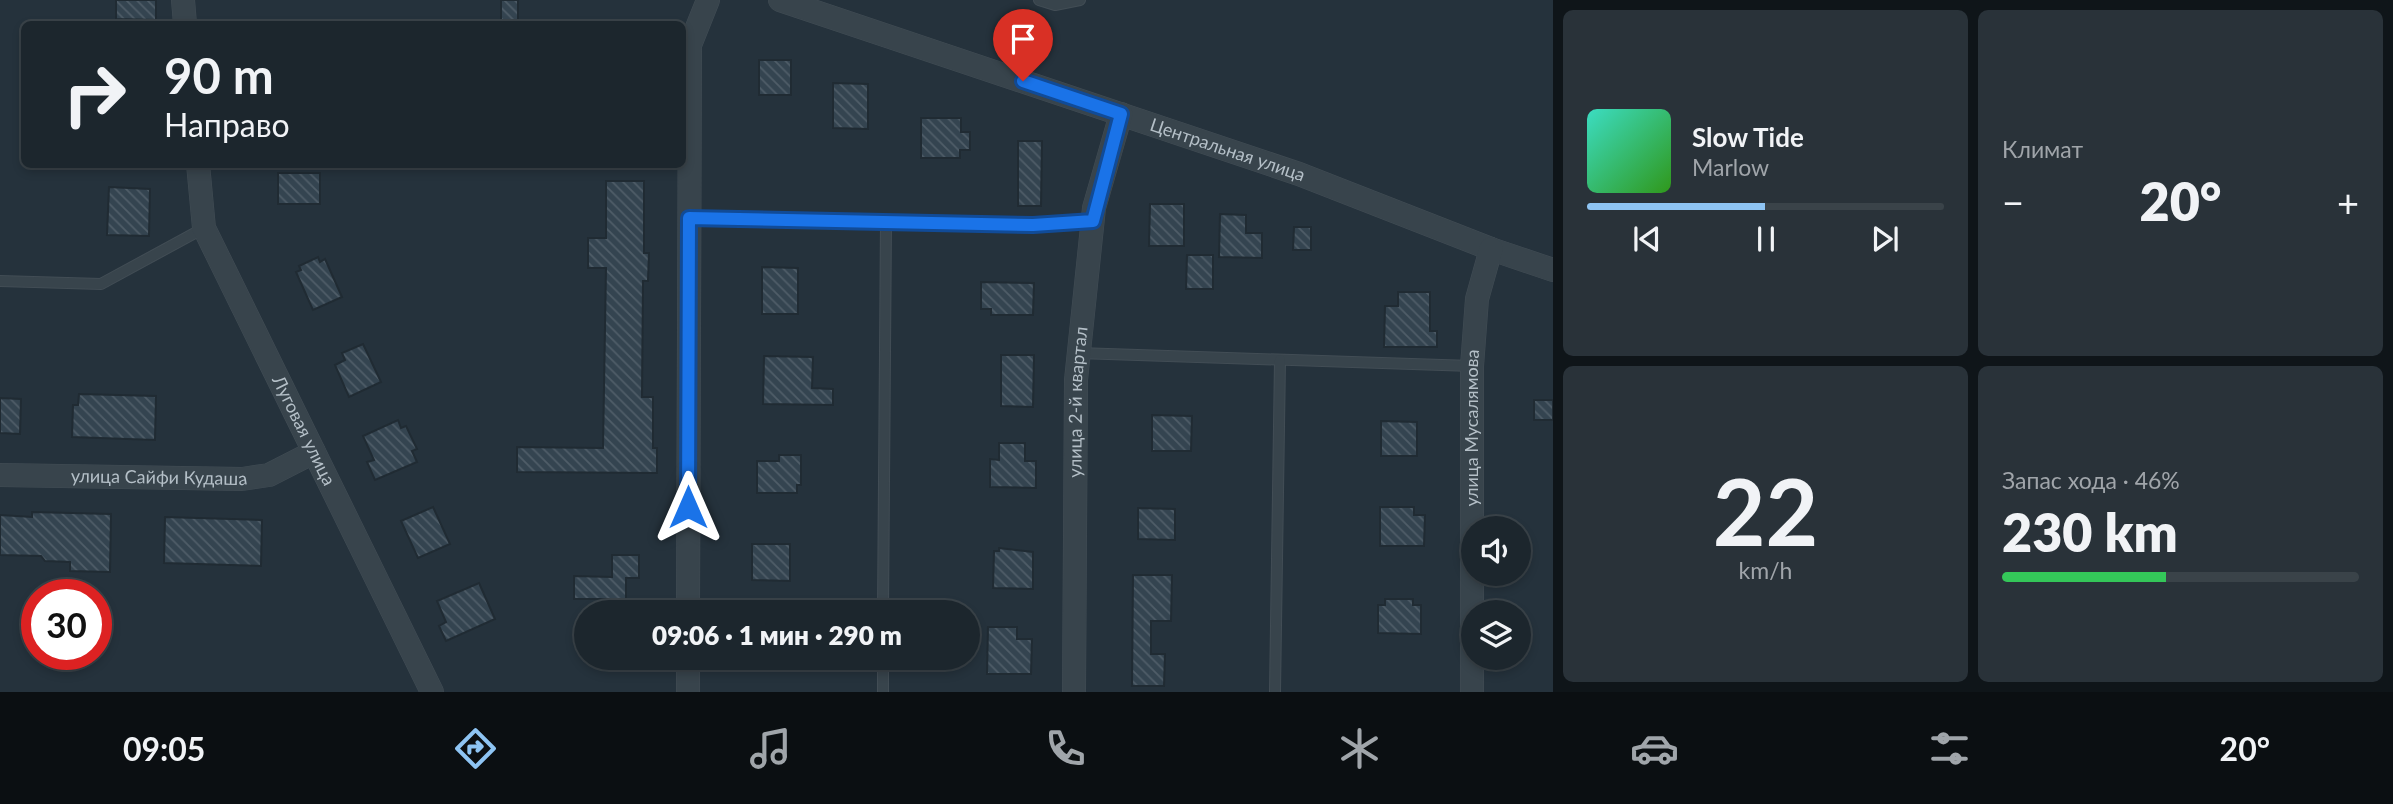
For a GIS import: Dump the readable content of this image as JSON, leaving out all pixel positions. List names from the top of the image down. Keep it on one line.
{"streets":{"street":["Центральная улица","улица 2-й квартал","улица Мусалямова","Луговая улица","улица Сайфи Кудаша"]},"crossings":[["Центральная улица","улица 2-й квартал"],["Центральная улица","улица Мусалямова"],["Луговая улица","улица Сайфи Кудаша"]],"page":{"tile":["Климат",["22","km/h"],["Запас хода · 46%","230 km"]],"turn":["90 m","Направо"],"song":["Slow Tide","Marlow"],"heat":["−","20°","+"],"limit":"30","trip":"09:06 · 1 мин · 290 m","tabs":["09:05","20°"]}}
